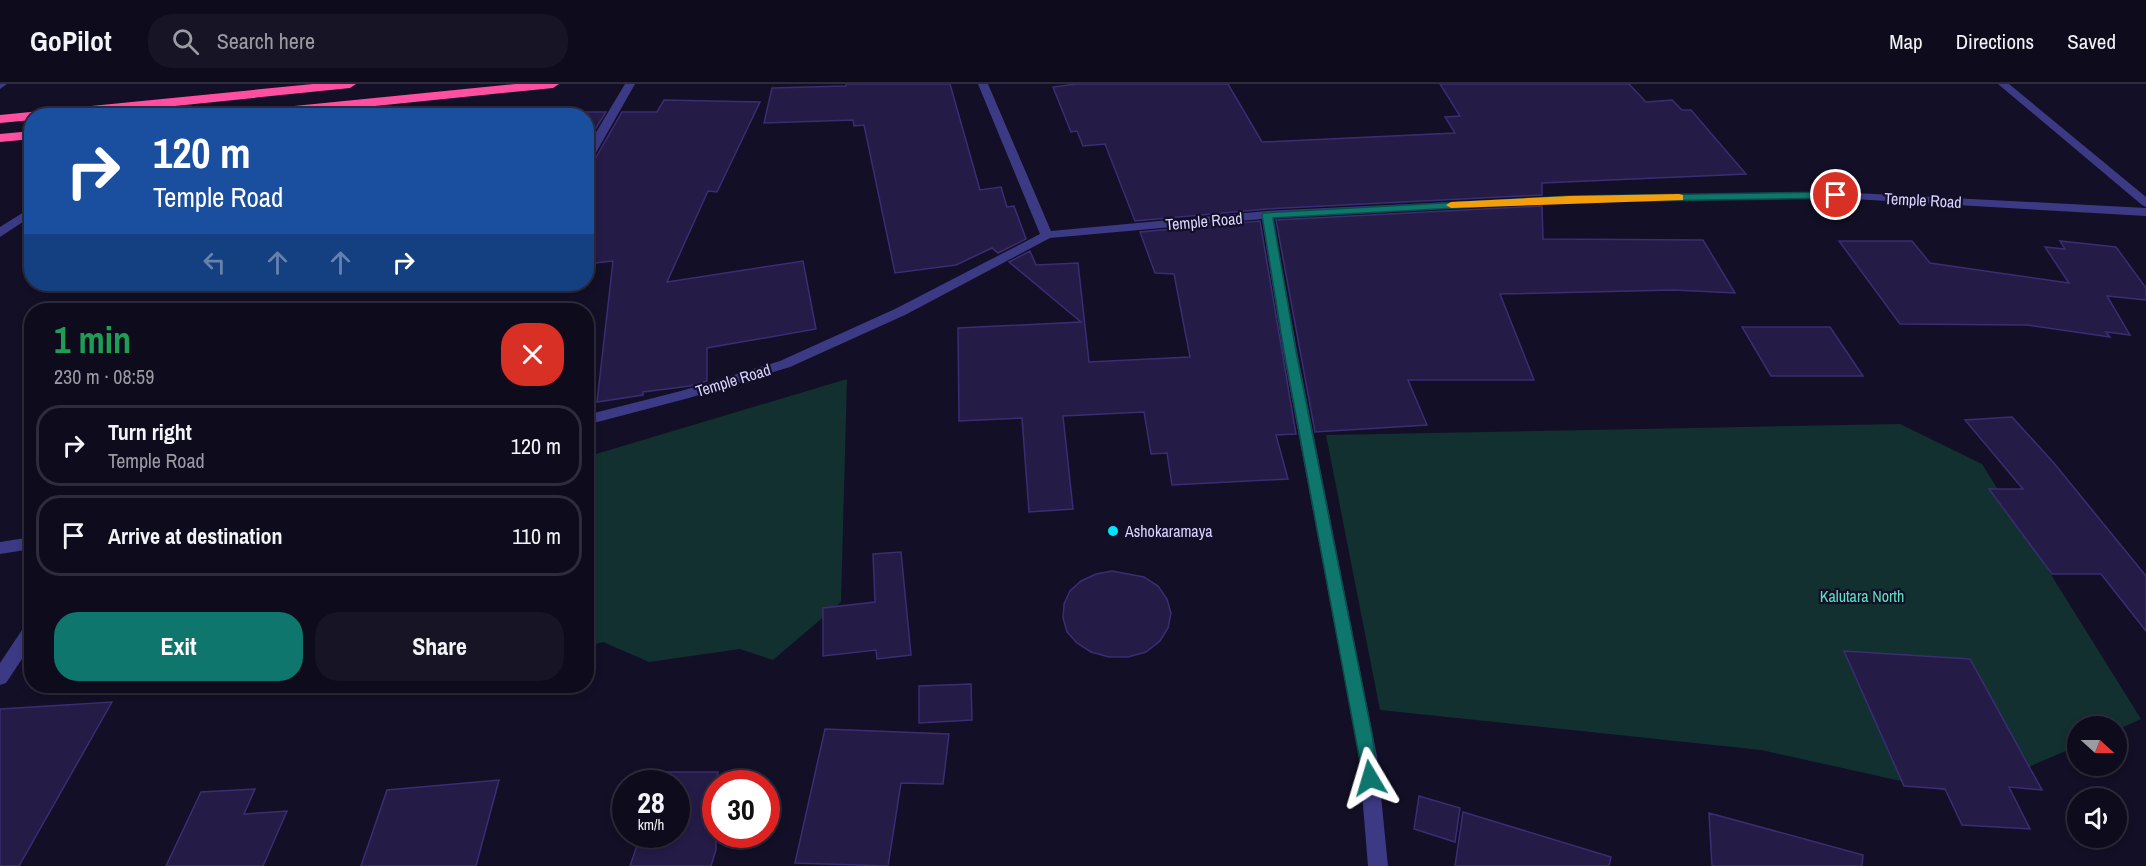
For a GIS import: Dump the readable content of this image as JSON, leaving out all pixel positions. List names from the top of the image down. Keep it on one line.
{"streets":{"street":["Temple Road"]},"parks":["Kalutara North"],"places":["Ashokaramaya"],"north":"right","page":{"header":"GoPilot","search":"Search here","nav":["Map","Directions","Saved"],"turn":["120 m","Temple Road"],"heading":["1 min","230 m · 08:59"],"list":[{"name":"Turn right","note":"Temple Road","value":"120 m"},{"name":"Arrive at destination","value":"110 m"}],"buttons":["Exit","Share"],"speed":"28 km/h","limit":"30"}}
